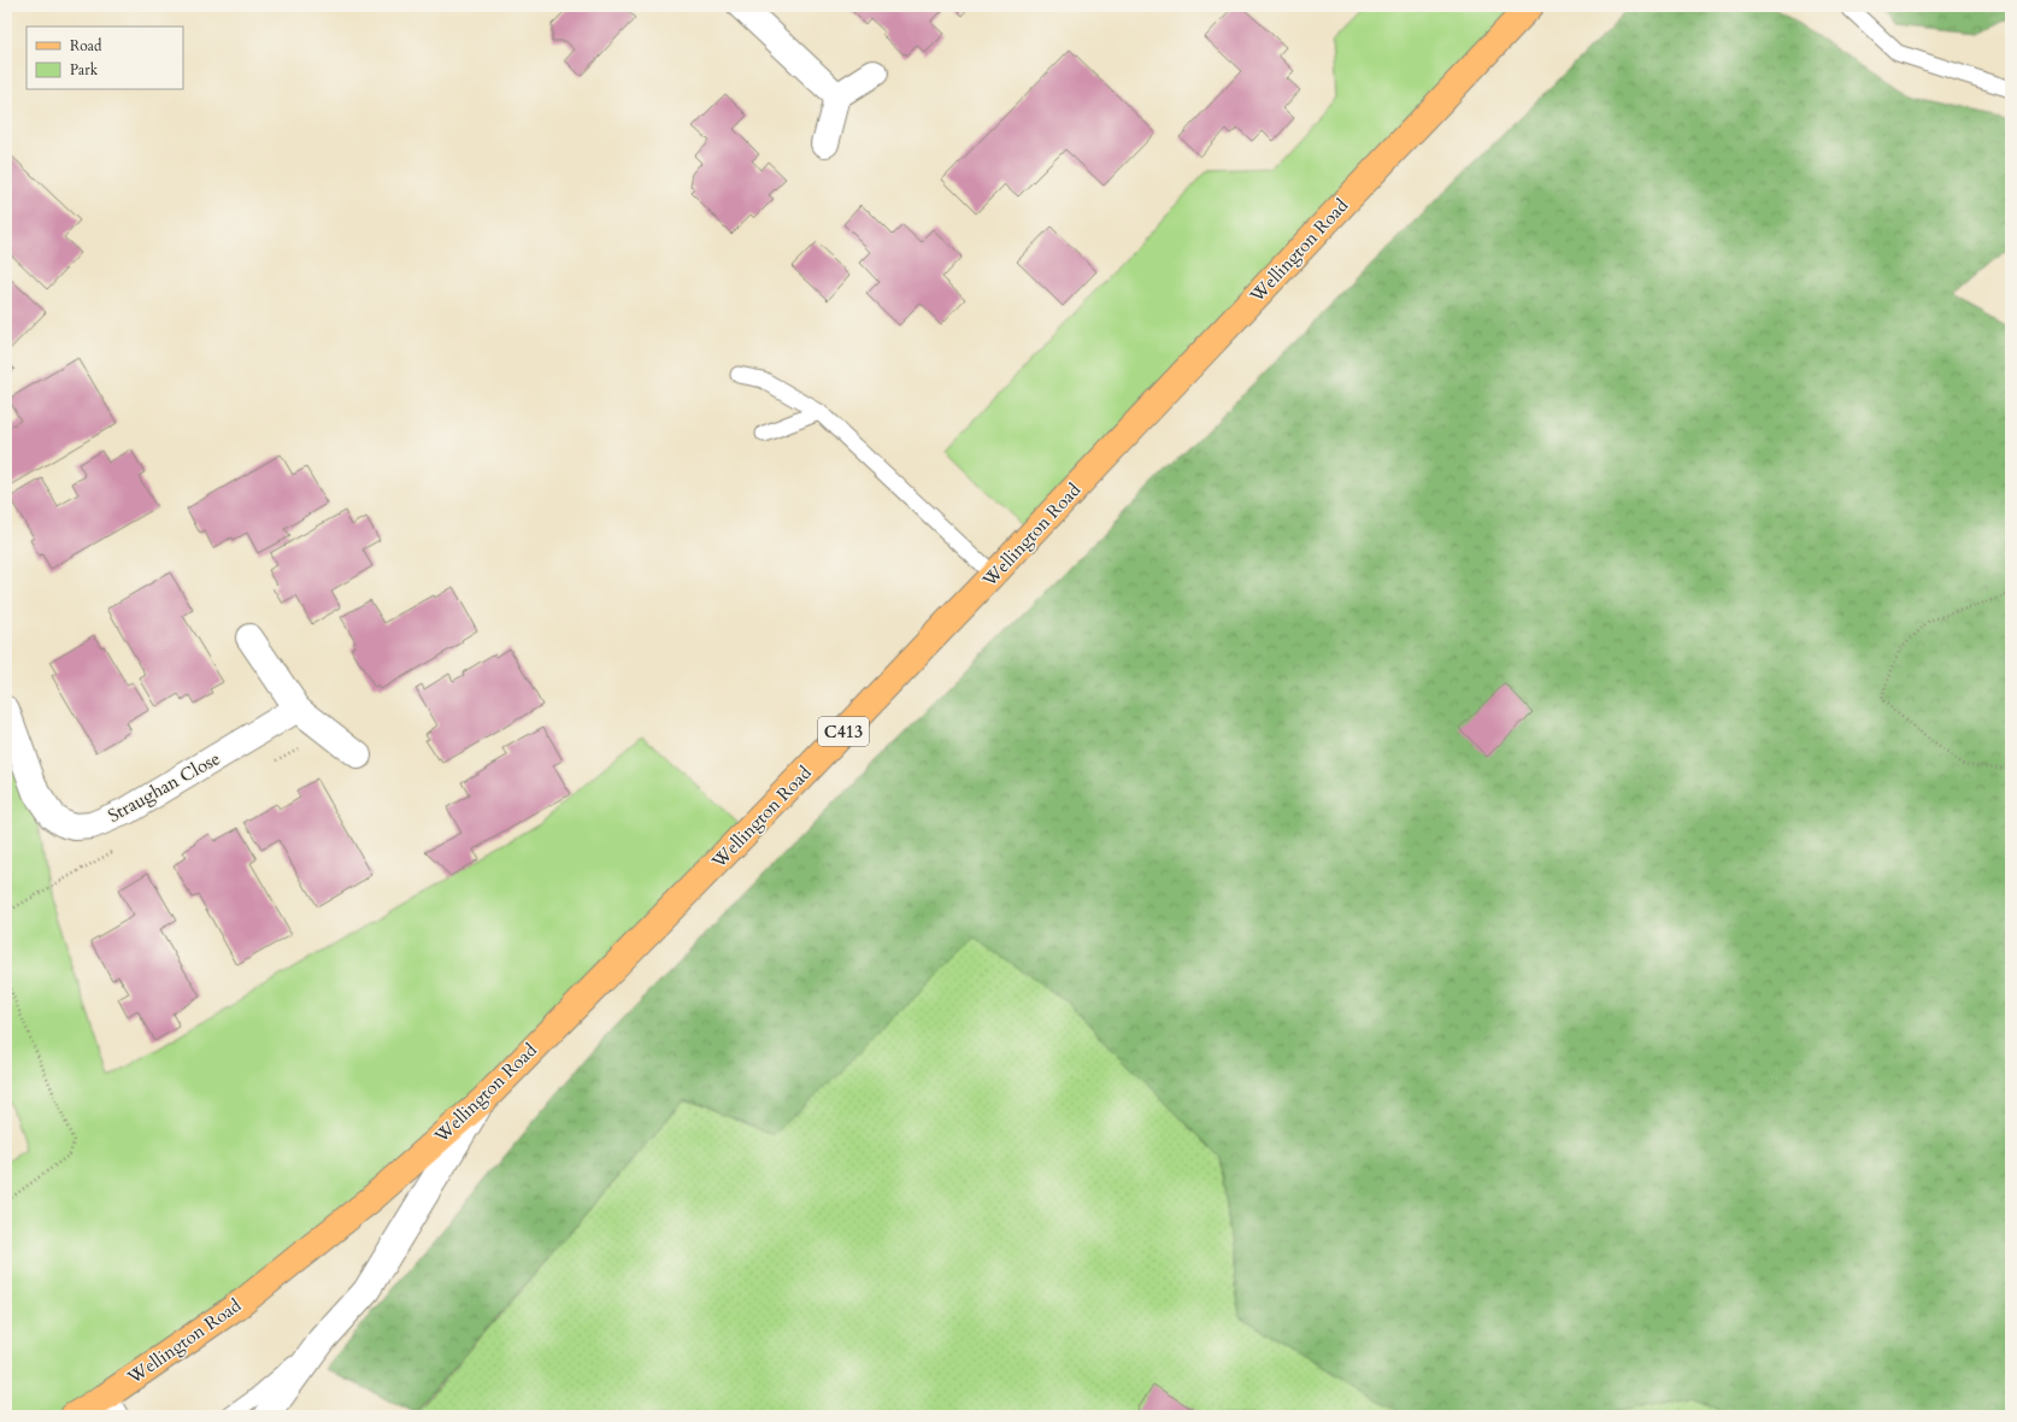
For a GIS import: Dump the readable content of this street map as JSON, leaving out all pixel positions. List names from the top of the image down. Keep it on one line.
{"streets":{"main road":["Wellington Road","C413"],"street":["Straughan Close"]},"legend":["Road","Park"]}
